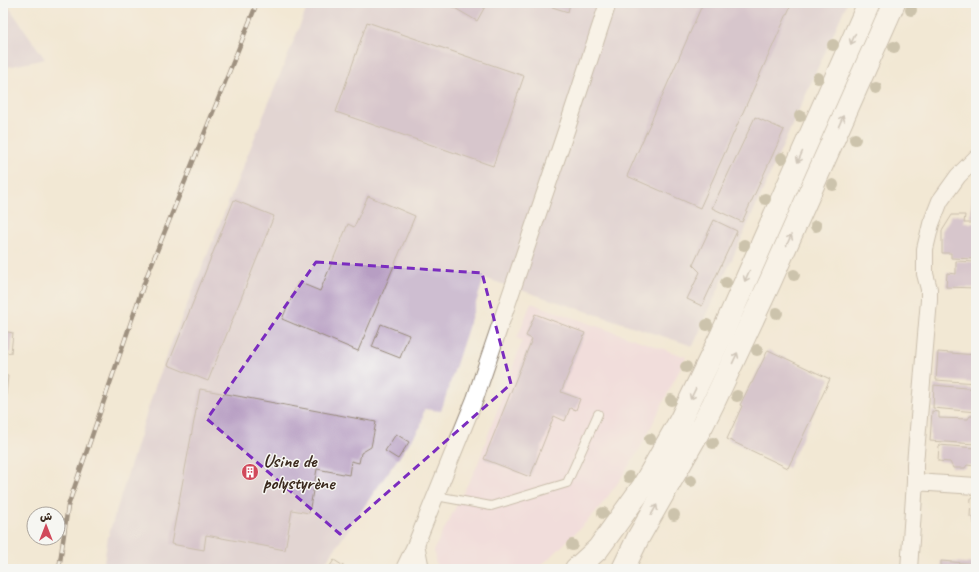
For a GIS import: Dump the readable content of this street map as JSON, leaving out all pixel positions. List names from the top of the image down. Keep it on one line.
{"places":{"building":["Usine de polystyrène"]},"north":"top"}
